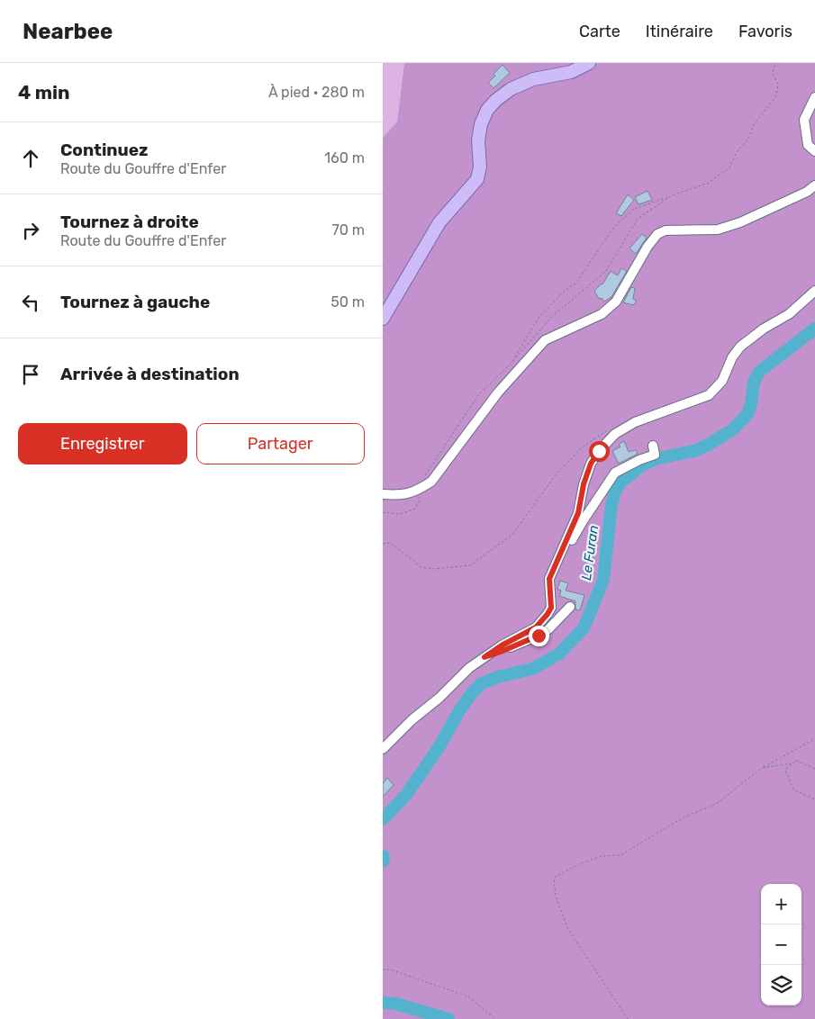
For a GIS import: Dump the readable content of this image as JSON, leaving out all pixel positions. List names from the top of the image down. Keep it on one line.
{"water":["Le Furan"],"page":{"header":"Nearbee","nav":["Carte","Itinéraire","Favoris"],"heading":["4 min","À pied · 280 m"],"list":[["Continuez","Route du Gouffre d'Enfer","160 m"],["Tournez à droite","Route du Gouffre d'Enfer","70 m"],["Tournez à gauche","50 m"],"Arrivée à destination"],"buttons":["Enregistrer","Partager"],"map_buttons":["+","−"]}}
